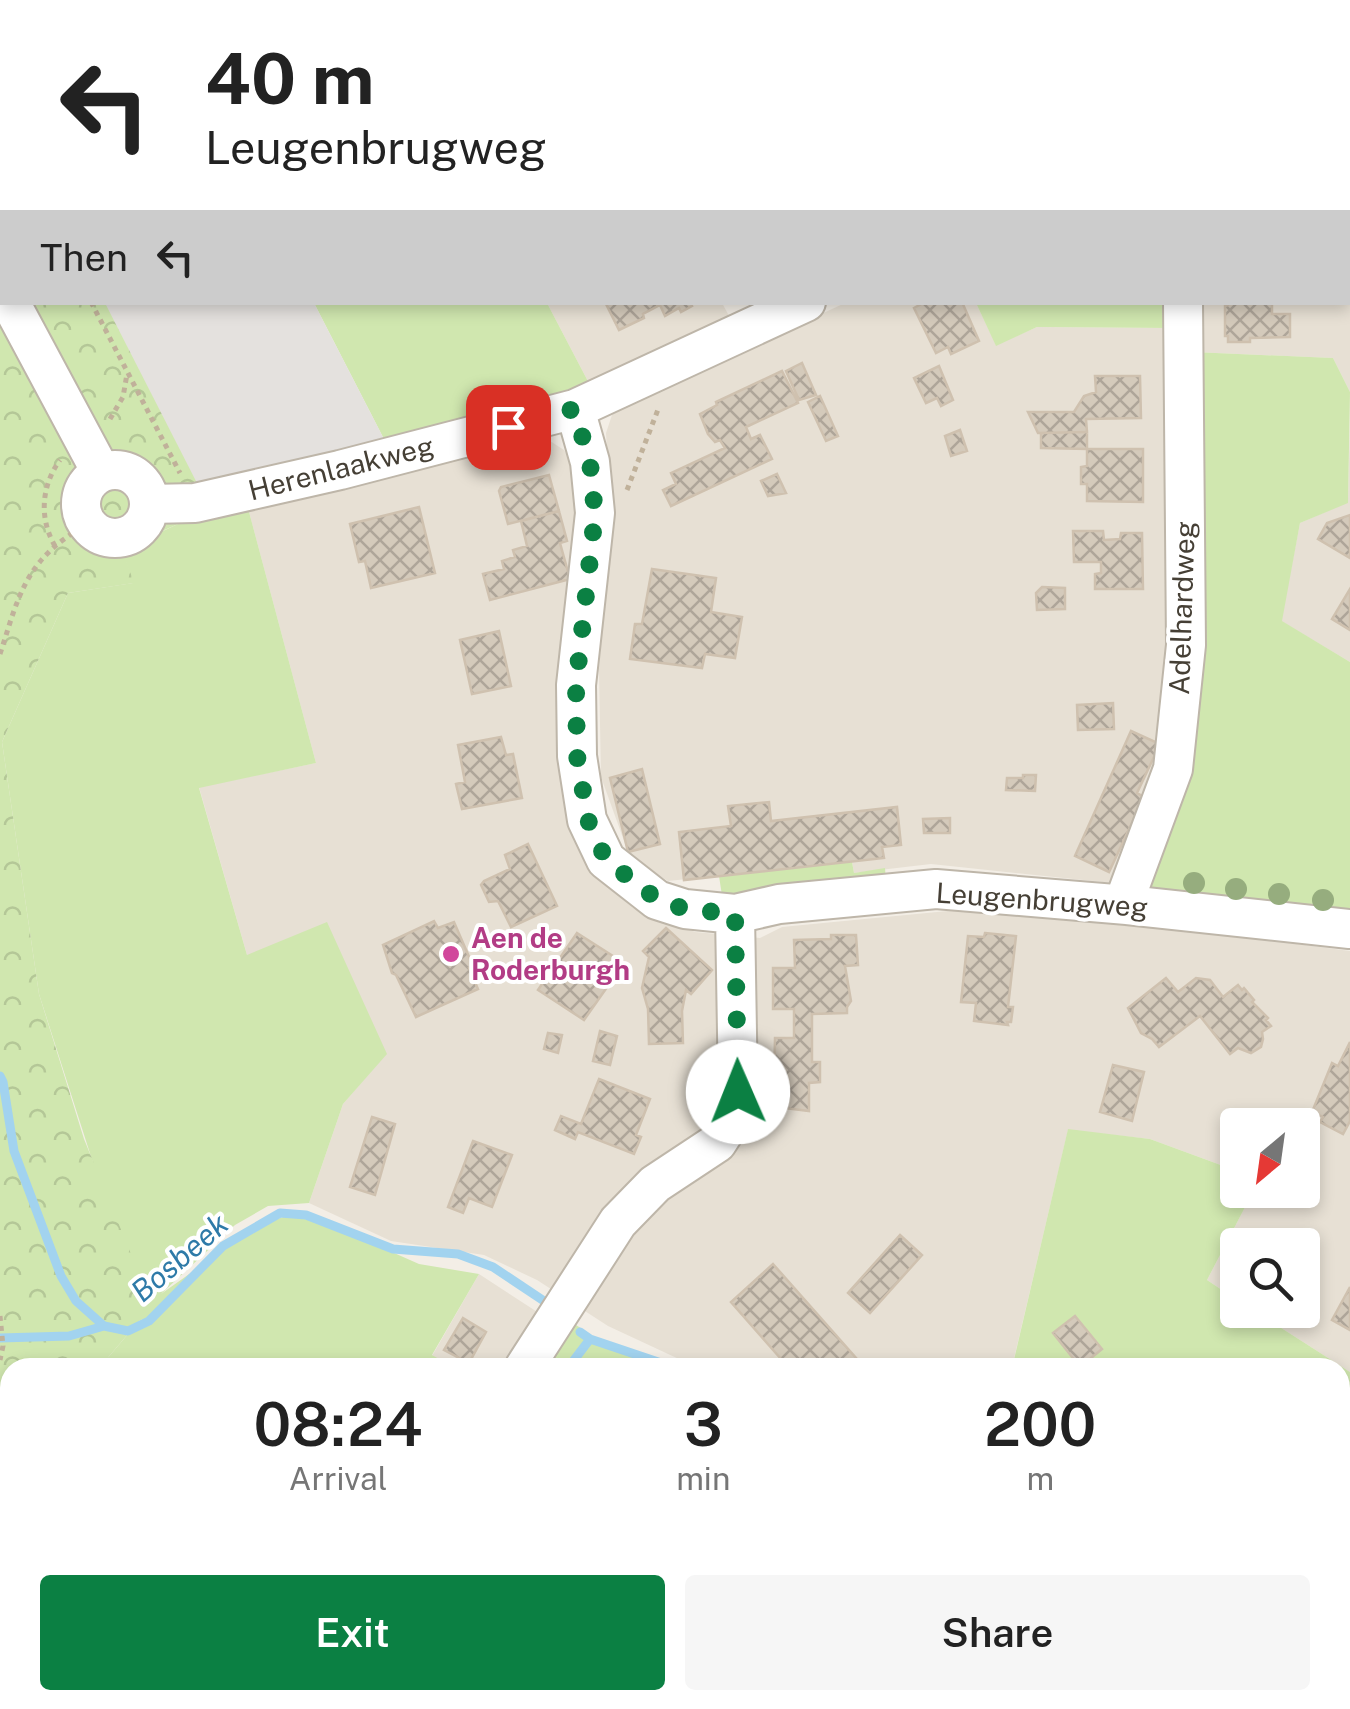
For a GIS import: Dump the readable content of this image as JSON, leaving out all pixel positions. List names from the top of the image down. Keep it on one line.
{"streets":{"street":["Herenlaakweg","Adelhardweg","Leugenbrugweg"]},"crossings":[["Herenlaakweg","Leugenbrugweg"],["Adelhardweg","Leugenbrugweg"]],"water":["Bosbeek"],"places":["Aen de Roderburgh"],"north":"bottom left","page":{"turn":["40 m","Leugenbrugweg"],"then":"Then","eta":["08:24","Arrival","3","min","200","m"],"buttons":["Exit","Share"]}}
